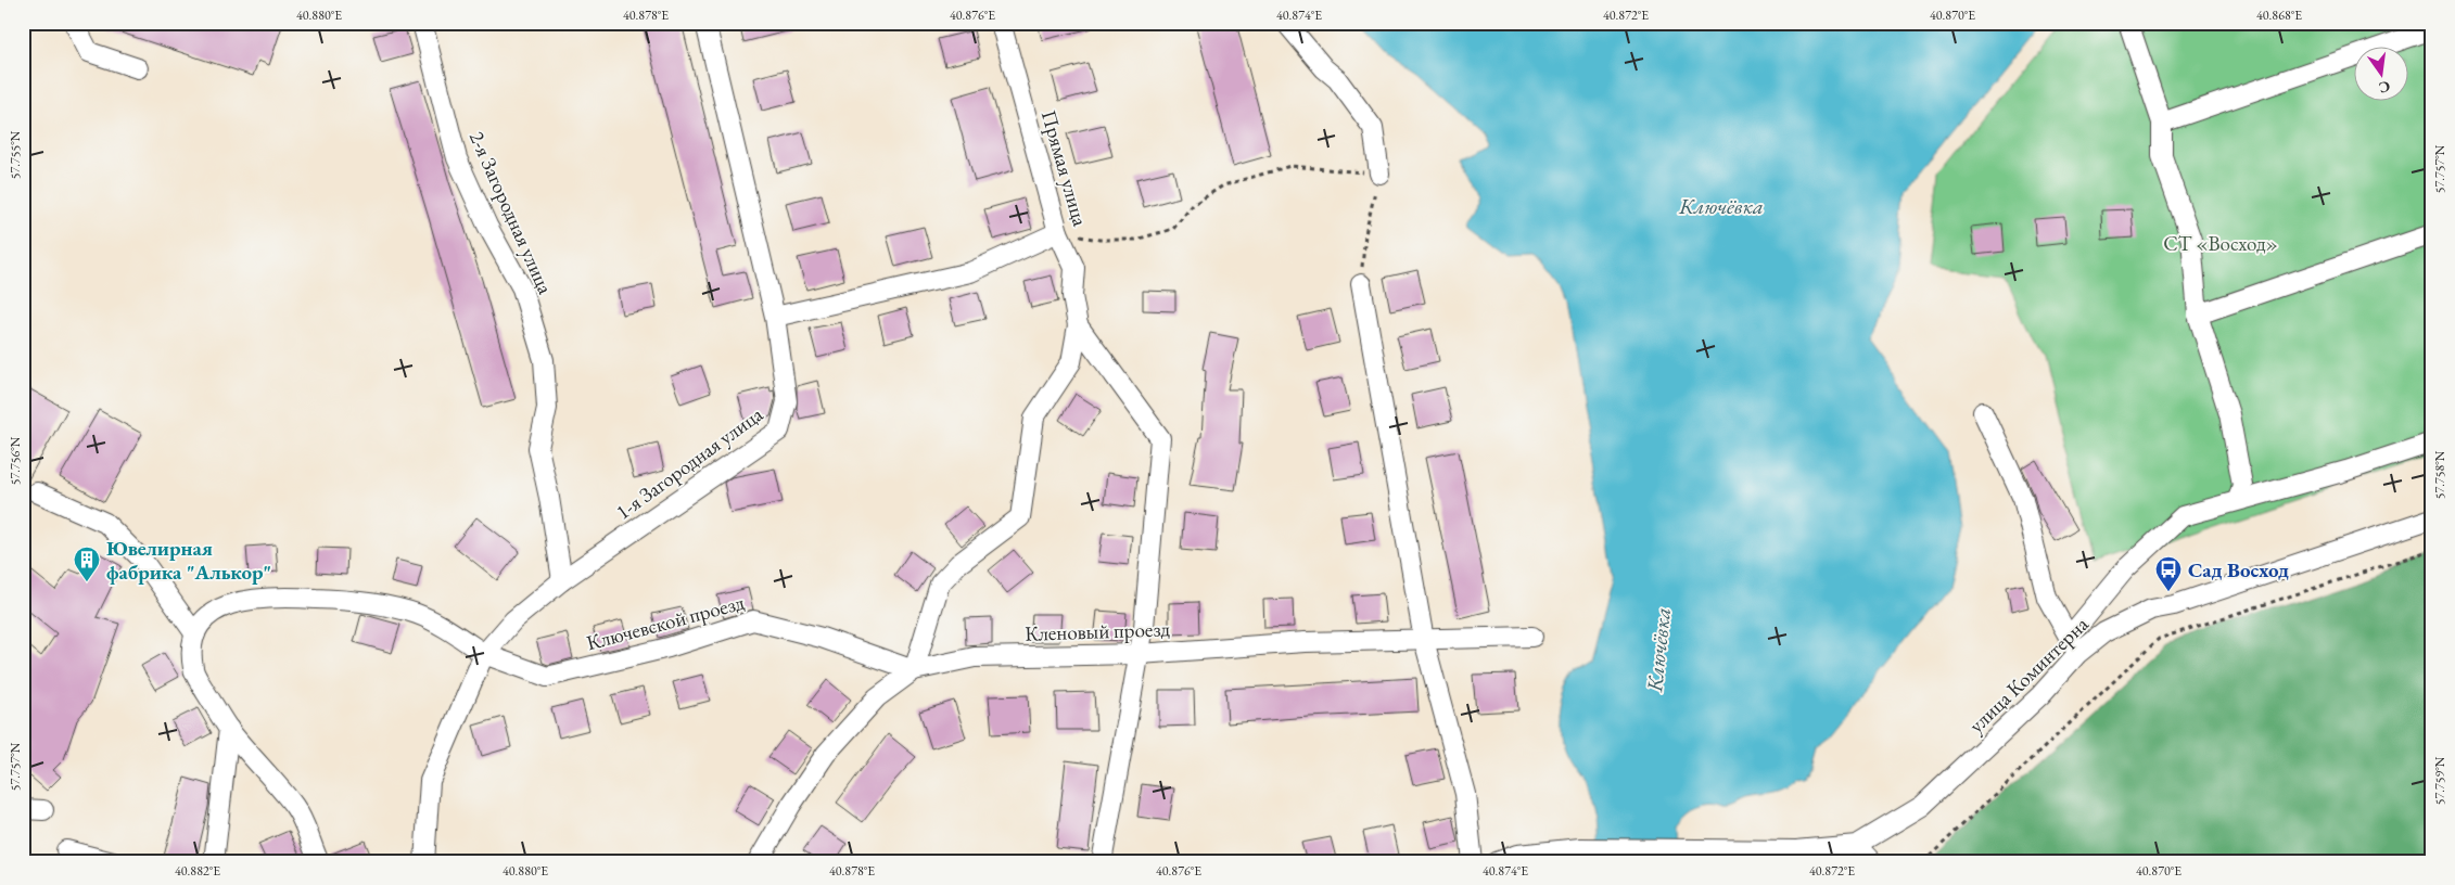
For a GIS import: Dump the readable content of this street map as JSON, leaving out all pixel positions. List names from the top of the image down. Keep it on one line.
{"streets":{"street":["Прямая улица","2-я Загородная улица","1-я Загородная улица","Ключевской проезд","Кленовый проезд","улица Коминтерна"]},"crossings":[["2-я Загородная улица","1-я Загородная улица"],["1-я Загородная улица","Ключевской проезд"],["Ключевской проезд","Кленовый проезд"]],"water":["Ключёвка"],"parks":["СТ «Восход»"],"places":{"building":["Ювелирная фабрика \"Алькор\""],"bus stop":["Сад Восход"]},"north":"bottom","coordinates":["40.880°E","40.878°E","40.876°E","40.874°E","40.872°E","40.870°E","40.868°E","57.755°N","57.757°N","57.756°N","57.758°N","57.759°N","40.882°E"]}
